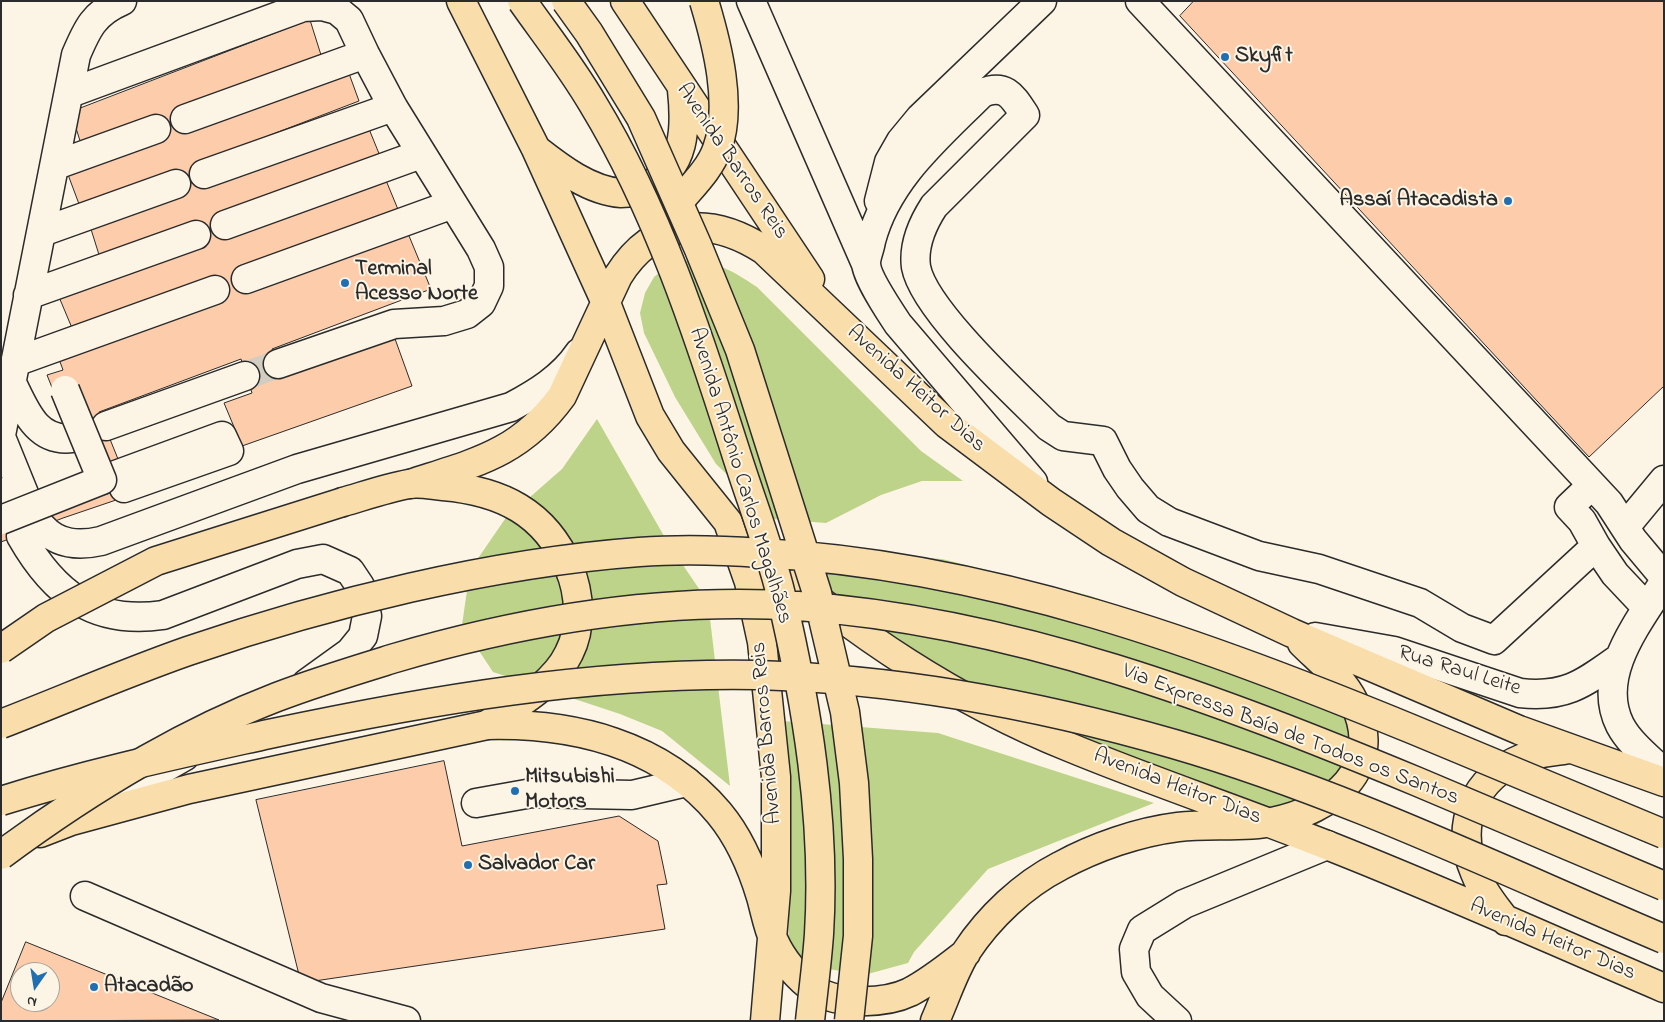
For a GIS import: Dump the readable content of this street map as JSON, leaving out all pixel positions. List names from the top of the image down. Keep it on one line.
{"streets":{"main road":["Avenida Barros Reis","Avenida Heitor Dias","Avenida Antônio Carlos Magalhães","Via Expressa Baía de Todos os Santos"],"street":["Rua Raul Leite"]},"crossings":[["Avenida Barros Reis","Avenida Heitor Dias"],["Avenida Heitor Dias","Rua Raul Leite"]],"places":["Skyfit","Assaí Atacadista","Terminal Acesso Norte","Mitsubishi Motors","Salvador Car","Atacadão"],"north":"bottom"}
